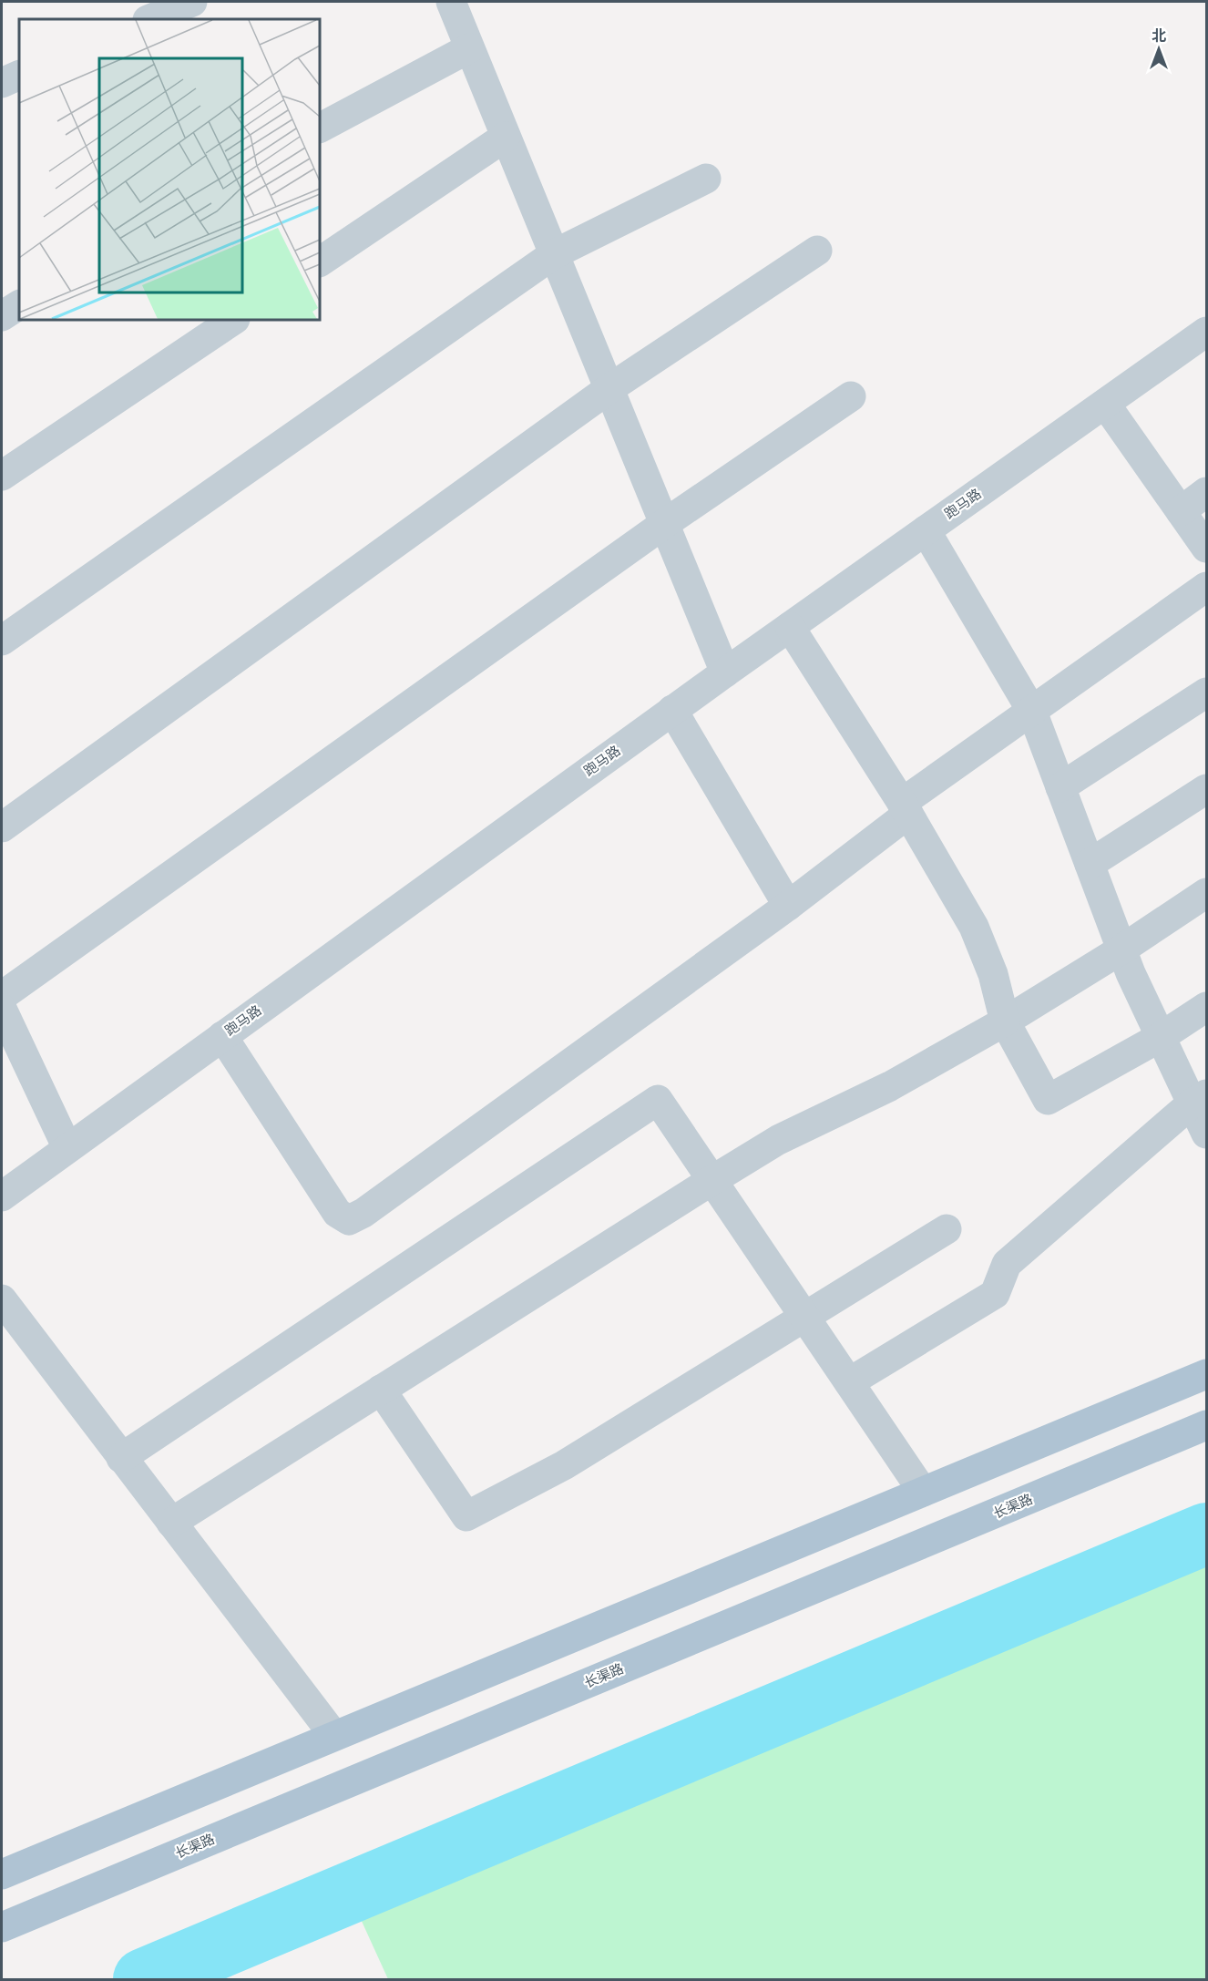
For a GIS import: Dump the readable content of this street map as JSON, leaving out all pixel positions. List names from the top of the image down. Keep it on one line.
{"streets":{"main road":["长渠路"],"street":["跑马路"]},"north":"top"}
